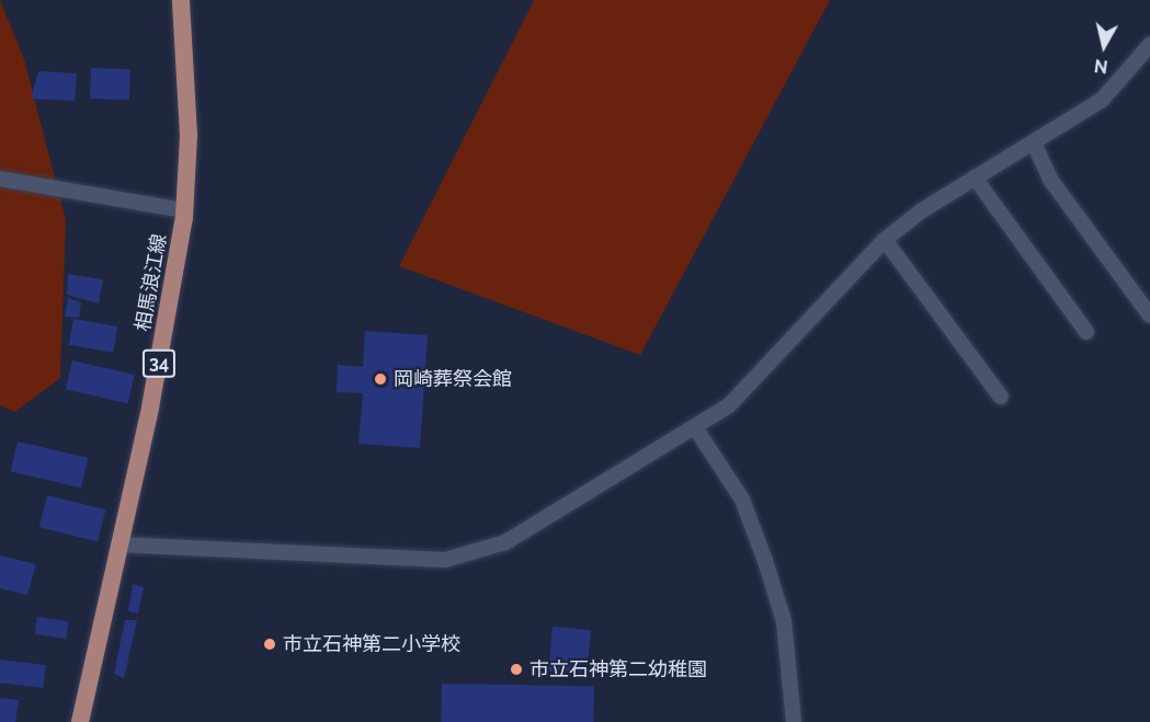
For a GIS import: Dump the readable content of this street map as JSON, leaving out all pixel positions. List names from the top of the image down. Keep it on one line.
{"streets":{"main road":["相馬浪江線","34"]},"places":["岡崎葬祭会館","市立石神第二小学校","市立石神第二幼稚園"],"north":"bottom"}
